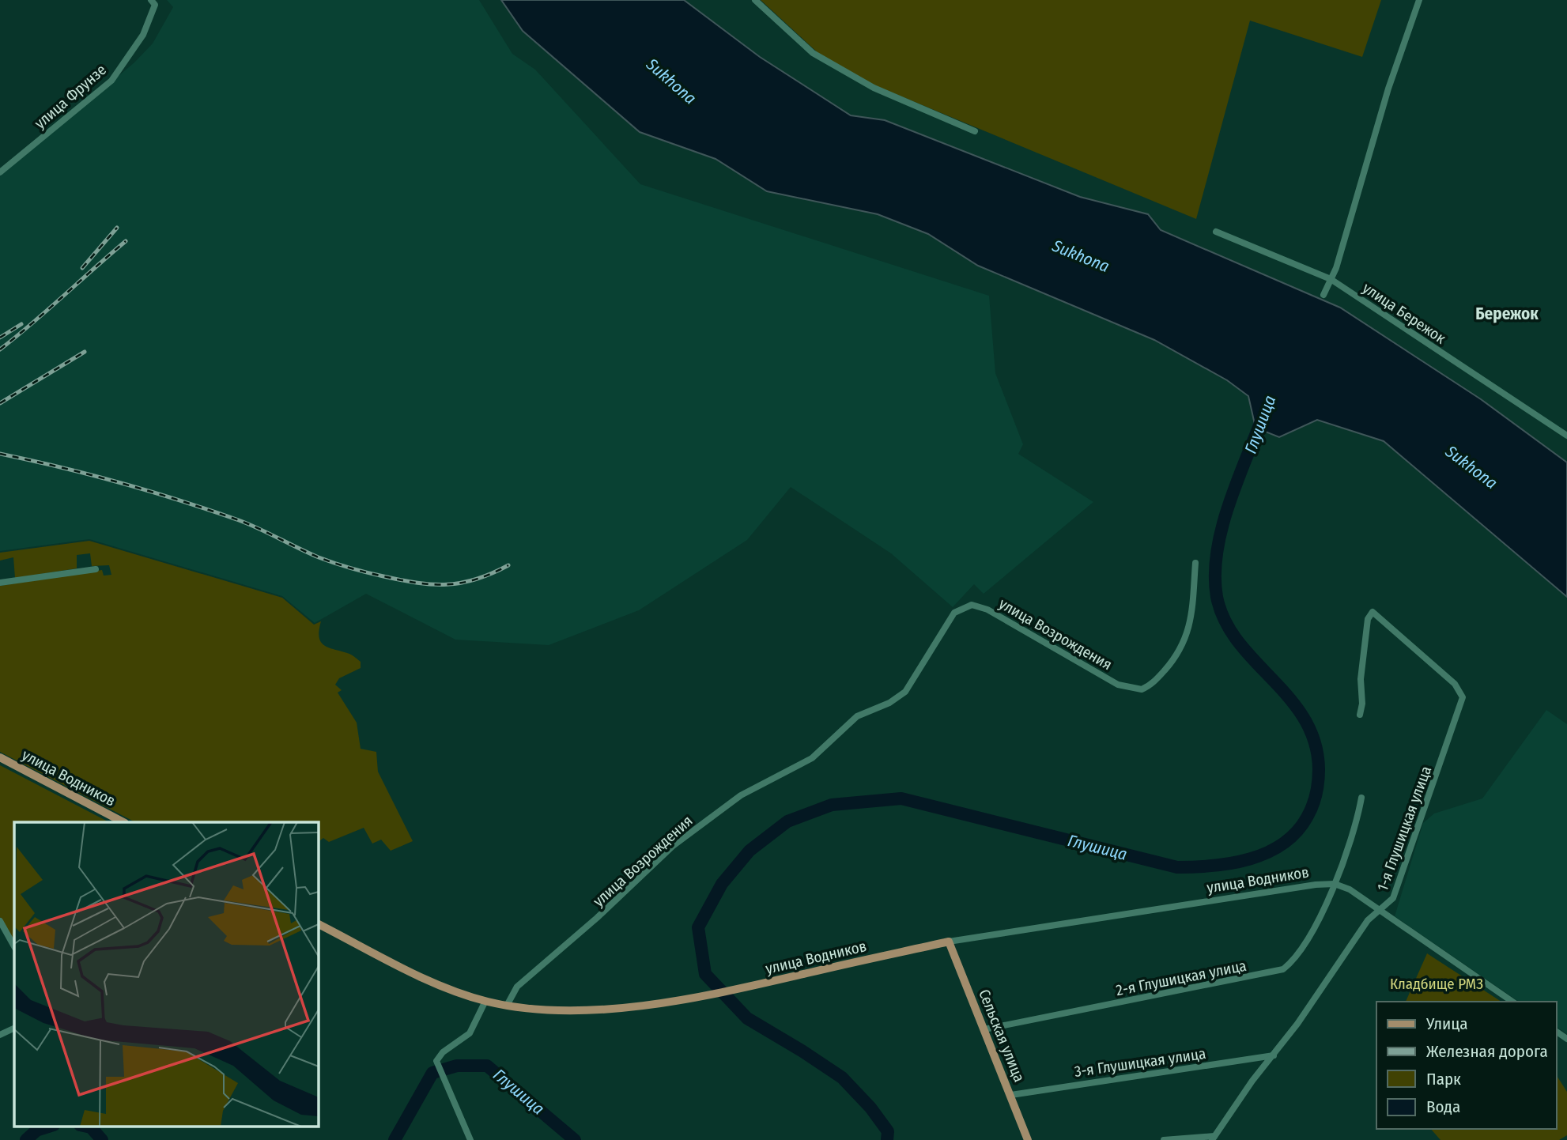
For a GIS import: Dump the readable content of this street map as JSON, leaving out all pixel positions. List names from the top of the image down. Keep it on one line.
{"streets":{"main road":["улица Водников","Сельская улица"],"street":["улица Фрунзе","улица Бережок","улица Возрождения","1-я Глушицкая улица","2-я Глушицкая улица","3-я Глушицкая улица"]},"crossings":[["улица Возрождения","улица Водников"],["улица Водников","2-я Глушицкая улица"],["улица Водников","Сельская улица"],["1-я Глушицкая улица","3-я Глушицкая улица"],["2-я Глушицкая улица","Сельская улица"],["Сельская улица","3-я Глушицкая улица"]],"districts":["Бережок"],"water":["Sukhona","Глушица"],"parks":["Кладбище РМЗ"],"legend":["Улица","Железная дорога","Парк","Вода"]}
